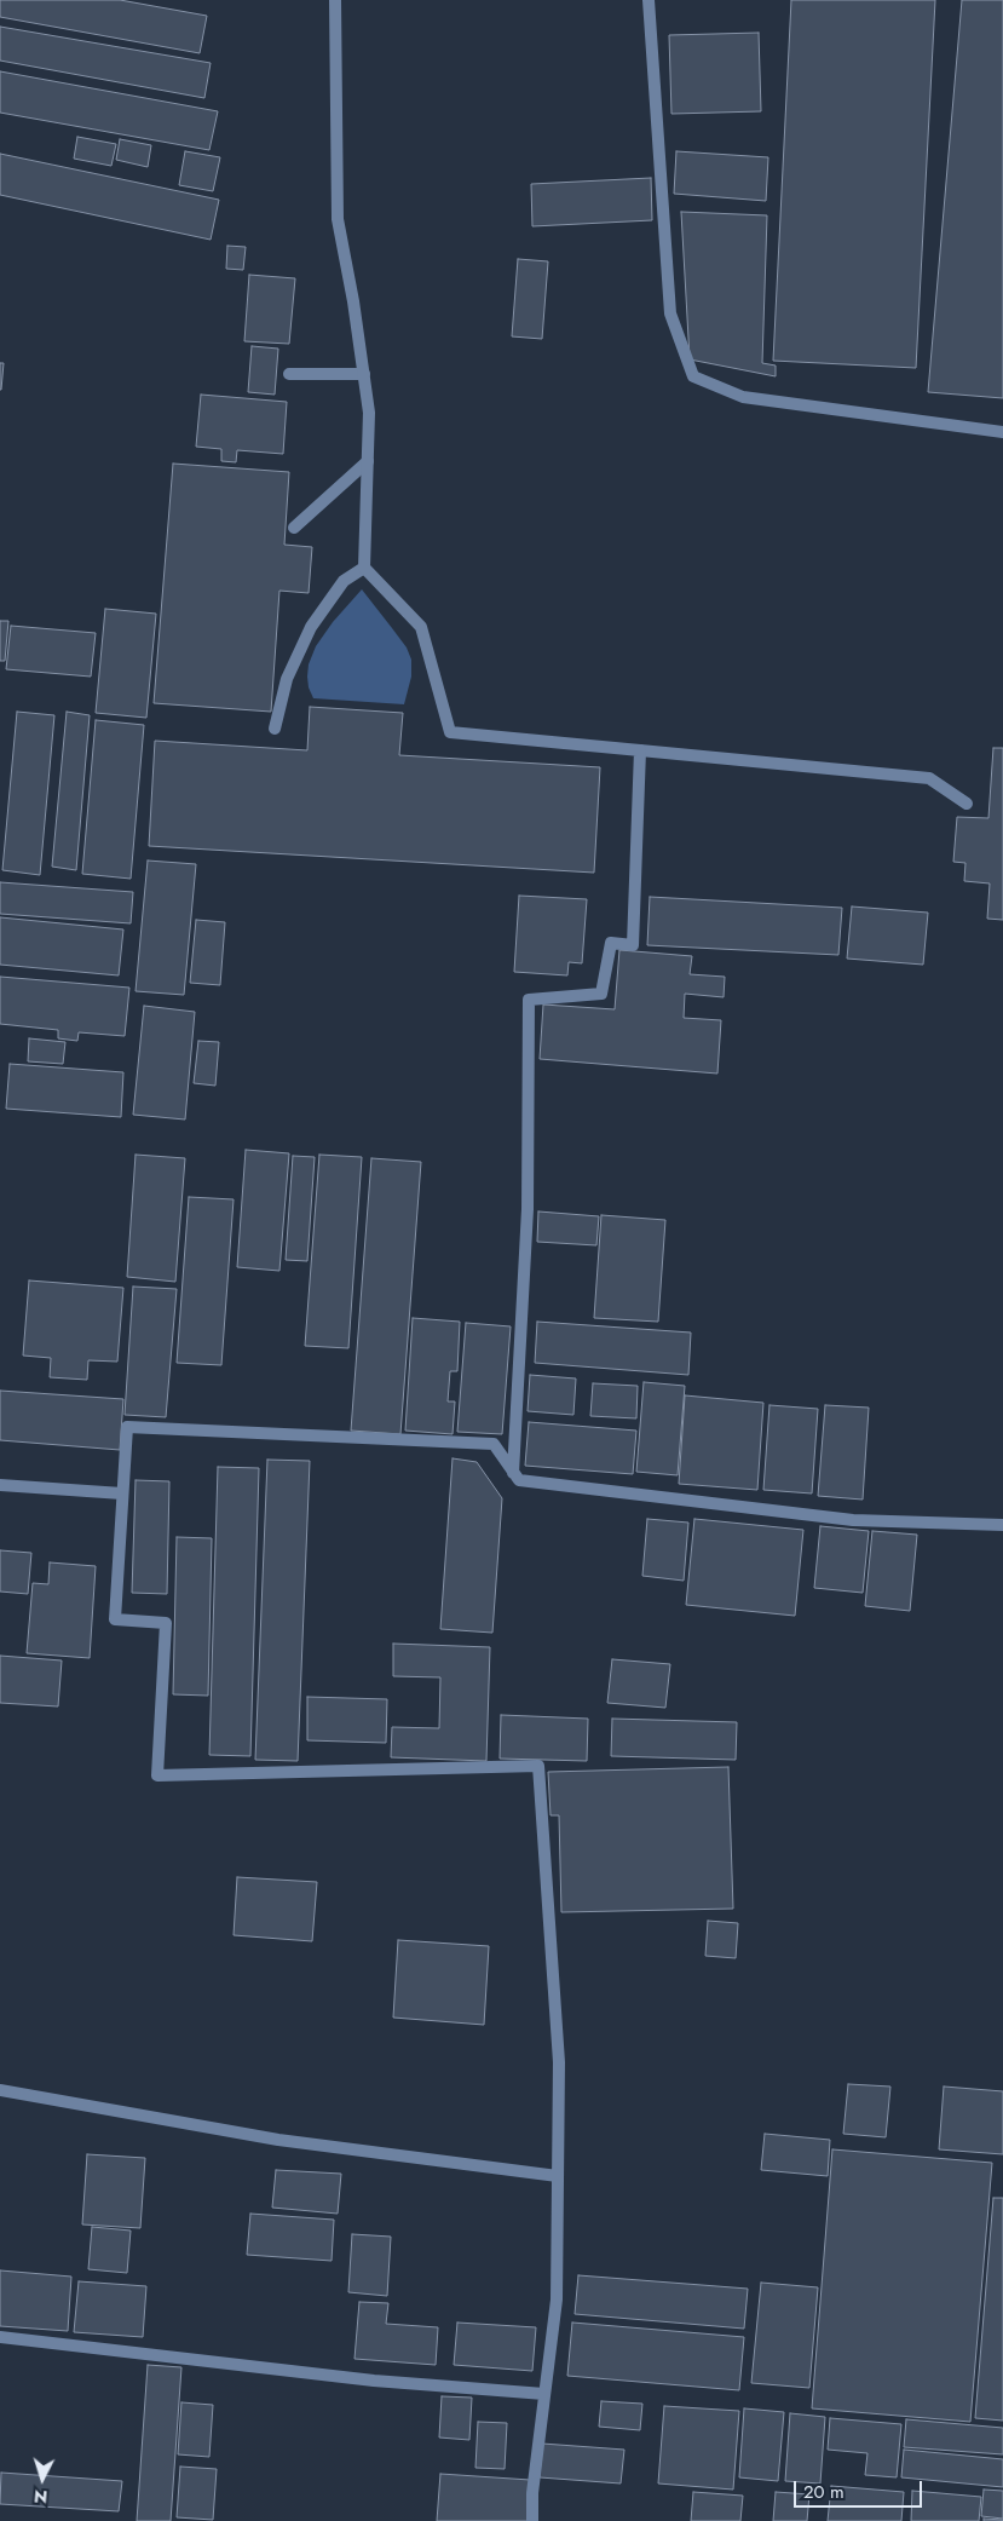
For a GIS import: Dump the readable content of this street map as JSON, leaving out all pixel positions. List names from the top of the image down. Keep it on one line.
{"scale_bar":"20 m","north":"bottom"}
